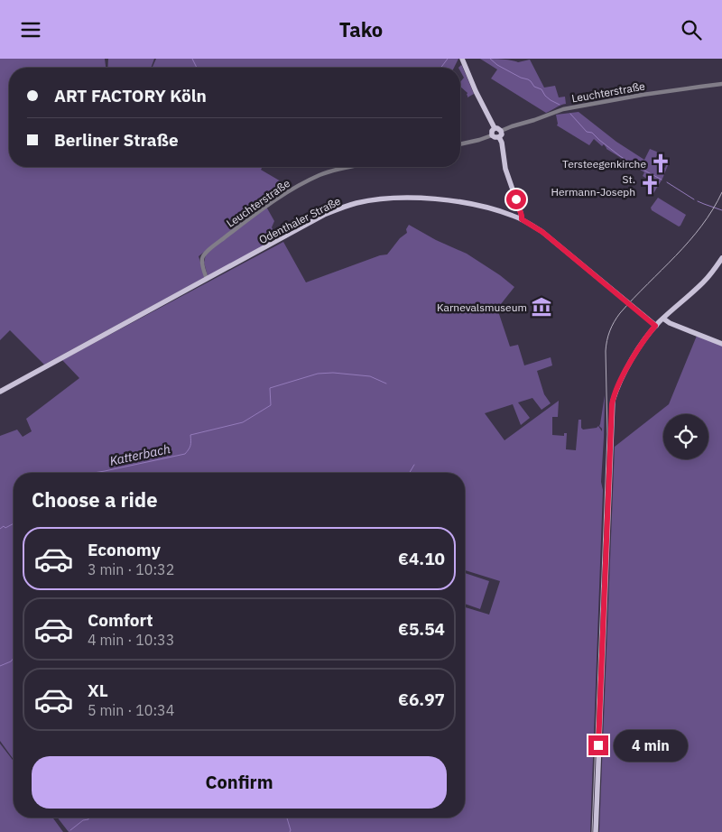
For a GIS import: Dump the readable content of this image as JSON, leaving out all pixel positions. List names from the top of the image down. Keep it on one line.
{"streets":{"main road":["Odenthaler Straße"],"street":["Leuchterstraße"]},"crossings":[["Leuchterstraße","Odenthaler Straße"]],"water":["Katterbach"],"places":{"church":["Tersteegenkirche","St. Hermann-Joseph"],"museum":["Karnevalsmuseum"]},"page":{"header":"Tako","banner":["ART FACTORY Köln","Berliner Straße"],"heading":"Choose a ride","list":[{"name":"Economy","note":"3 min · 10:32","value":"€4.10"},{"name":"Comfort","note":"4 min · 10:33","value":"€5.54"},{"name":"XL","note":"5 min · 10:34","value":"€6.97"}],"bubble":"4 min","buttons":"Confirm"}}
